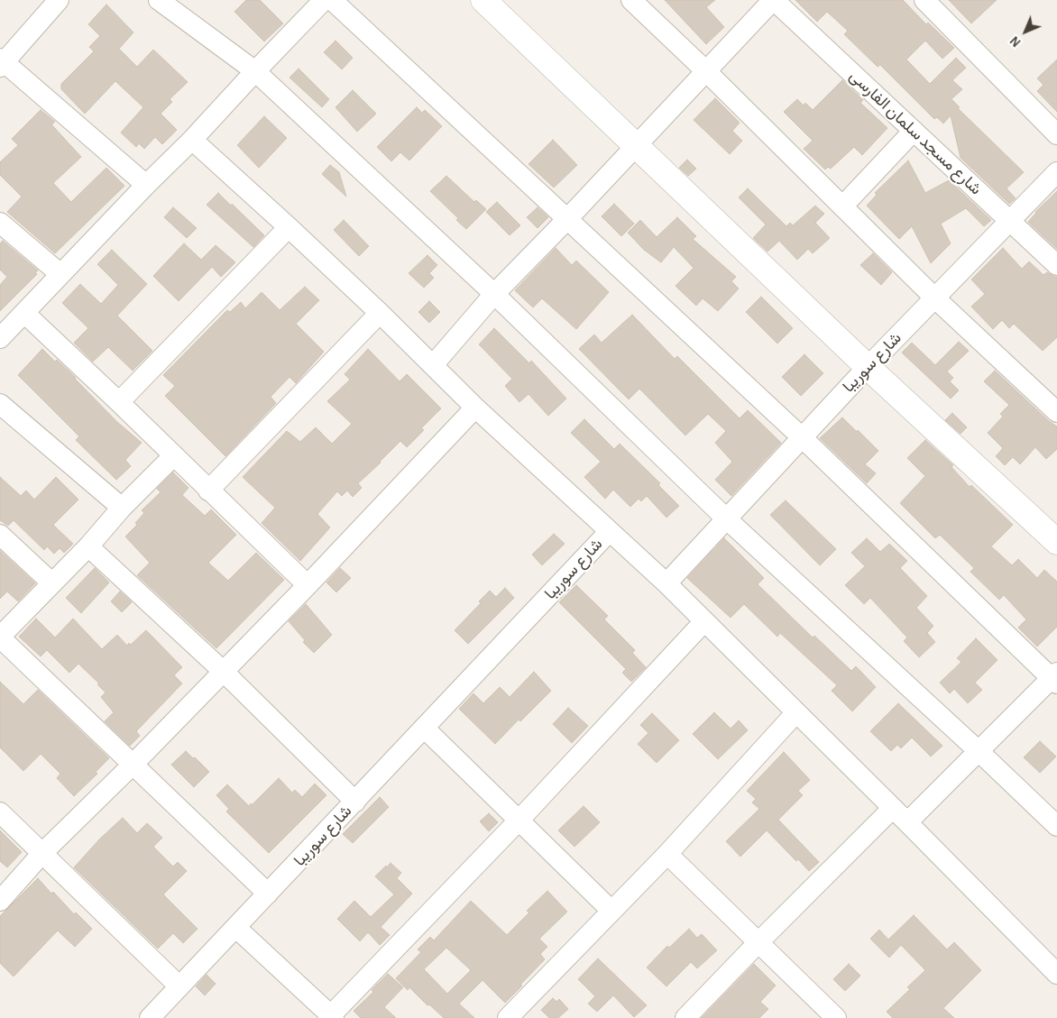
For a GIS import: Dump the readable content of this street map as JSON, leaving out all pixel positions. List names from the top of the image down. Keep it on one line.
{"streets":{"street":["شارع مسجد سلمان الفارسى","شارع سوريبا"]},"crossings":[["شارع مسجد سلمان الفارسى","شارع سوريبا"]],"north":"bottom left"}
